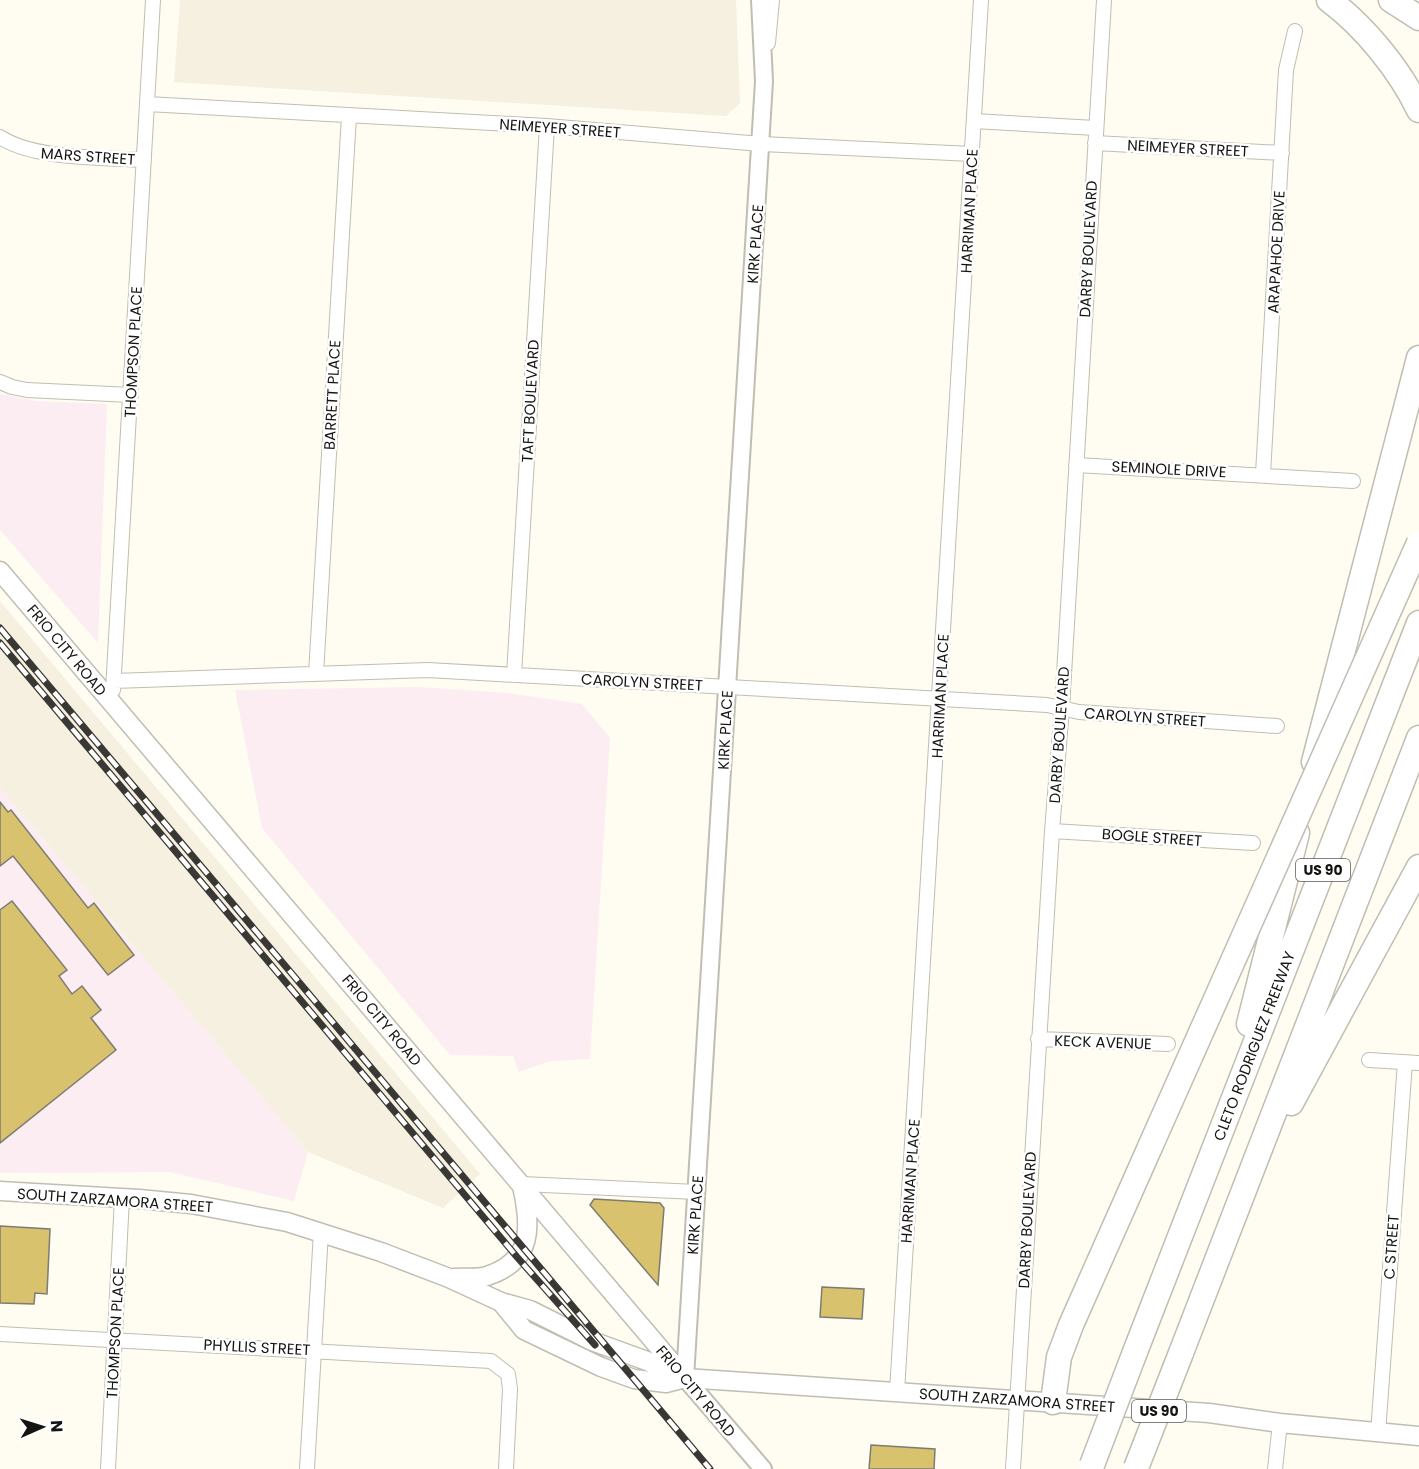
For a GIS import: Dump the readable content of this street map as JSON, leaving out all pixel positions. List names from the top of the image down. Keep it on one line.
{"streets":{"highway":["US 90","CLETO RODRIGUEZ FREEWAY"],"main road":["FRIO CITY ROAD","SOUTH ZARZAMORA STREET"],"street":["NEIMEYER STREET","MARS STREET","HARRIMAN PLACE","KIRK PLACE","DARBY BOULEVARD","ARAPAHOE DRIVE","THOMPSON PLACE","BARRETT PLACE","TAFT BOULEVARD","SEMINOLE DRIVE","CAROLYN STREET","BOGLE STREET","KECK AVENUE","C STREET","PHYLLIS STREET"]},"crossings":[["NEIMEYER STREET","HARRIMAN PLACE"],["NEIMEYER STREET","KIRK PLACE"],["NEIMEYER STREET","DARBY BOULEVARD"],["NEIMEYER STREET","ARAPAHOE DRIVE"],["NEIMEYER STREET","THOMPSON PLACE"],["NEIMEYER STREET","BARRETT PLACE"],["NEIMEYER STREET","TAFT BOULEVARD"],["MARS STREET","THOMPSON PLACE"],["HARRIMAN PLACE","CAROLYN STREET"],["HARRIMAN PLACE","SOUTH ZARZAMORA STREET"],["KIRK PLACE","FRIO CITY ROAD"],["KIRK PLACE","CAROLYN STREET"],["KIRK PLACE","SOUTH ZARZAMORA STREET"],["DARBY BOULEVARD","SEMINOLE DRIVE"],["DARBY BOULEVARD","CAROLYN STREET"],["DARBY BOULEVARD","BOGLE STREET"],["DARBY BOULEVARD","KECK AVENUE"],["DARBY BOULEVARD","SOUTH ZARZAMORA STREET"],["ARAPAHOE DRIVE","SEMINOLE DRIVE"],["THOMPSON PLACE","FRIO CITY ROAD"],["THOMPSON PLACE","CAROLYN STREET"],["THOMPSON PLACE","SOUTH ZARZAMORA STREET"],["THOMPSON PLACE","PHYLLIS STREET"],["BARRETT PLACE","CAROLYN STREET"],["TAFT BOULEVARD","CAROLYN STREET"],["FRIO CITY ROAD","SOUTH ZARZAMORA STREET"],["SOUTH ZARZAMORA STREET","C STREET"]],"north":"right"}
